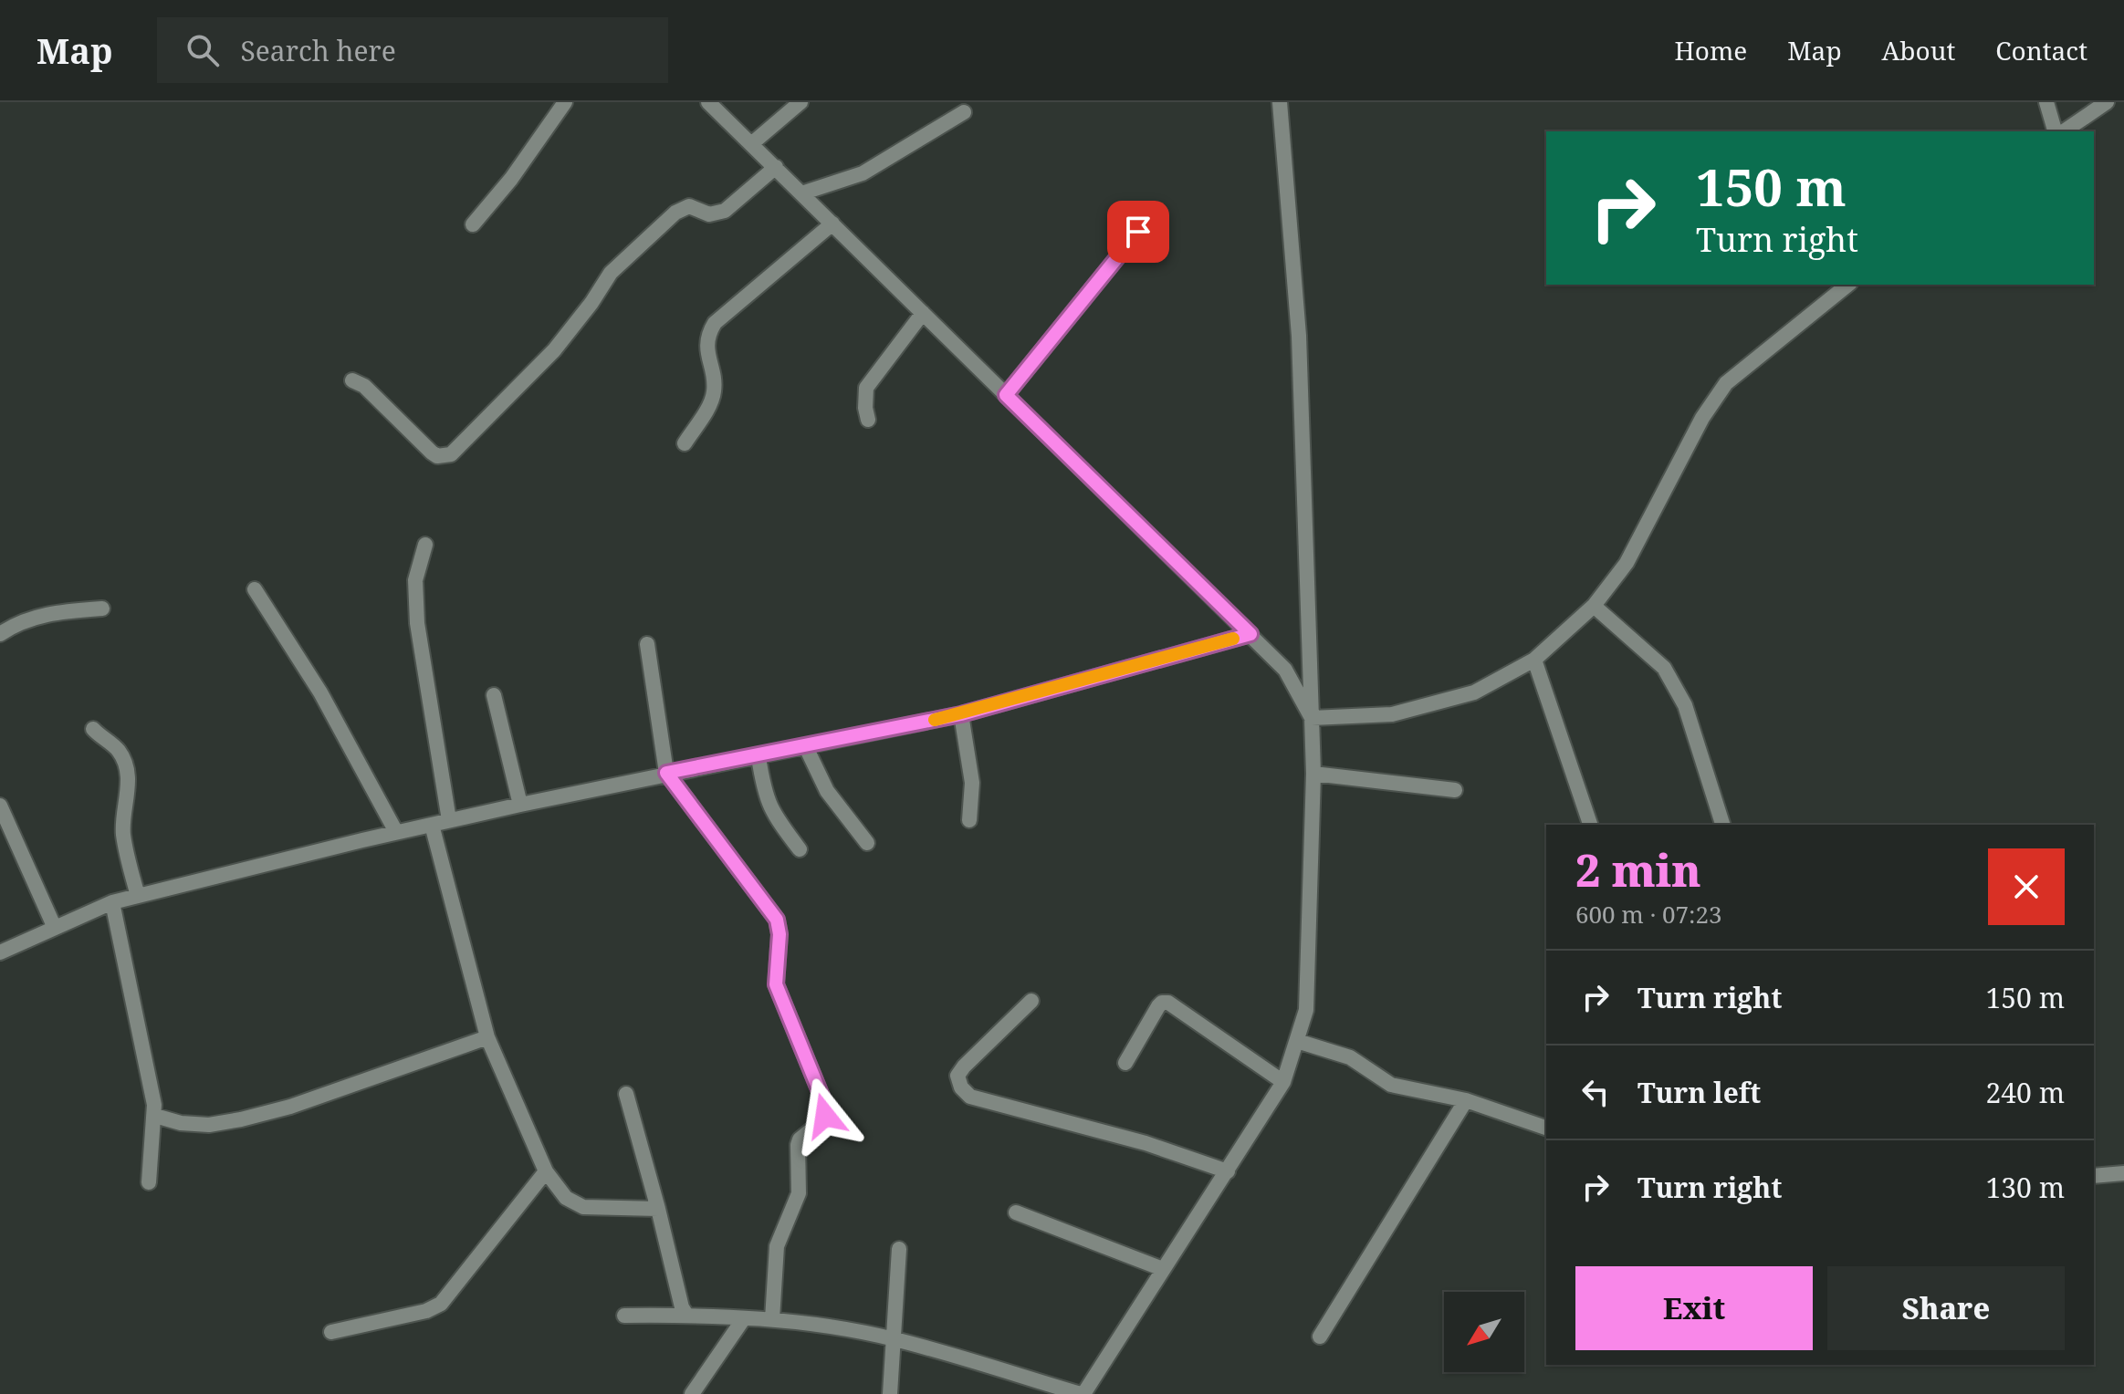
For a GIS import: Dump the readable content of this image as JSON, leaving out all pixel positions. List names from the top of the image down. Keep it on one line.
{"north":"bottom left","page":{"header":"Map","search":"Search here","nav":["Home","Map","About","Contact"],"turn":["150 m","Turn right"],"heading":["2 min","600 m · 07:23"],"list":[{"name":"Turn right","value":"150 m"},{"name":"Turn left","value":"240 m"},{"name":"Turn right","value":"130 m"}],"buttons":["Exit","Share"]}}
